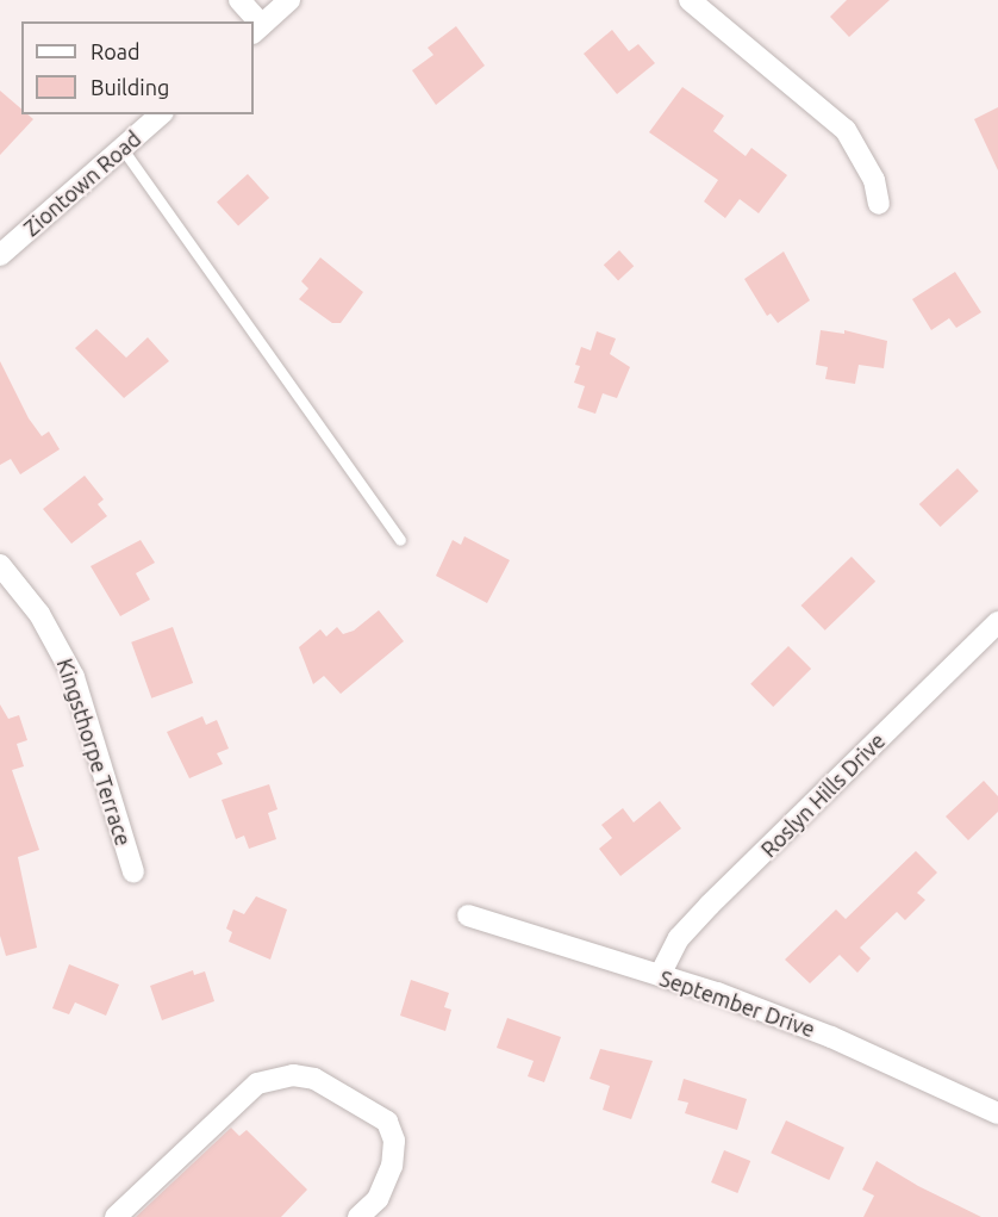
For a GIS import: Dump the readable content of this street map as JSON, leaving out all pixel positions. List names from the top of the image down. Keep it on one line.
{"streets":{"street":["Ziontown Road","Kingsthorpe Terrace","Roslyn Hills Drive","September Drive"]},"crossings":[["Roslyn Hills Drive","September Drive"]],"legend":["Road","Building"]}
